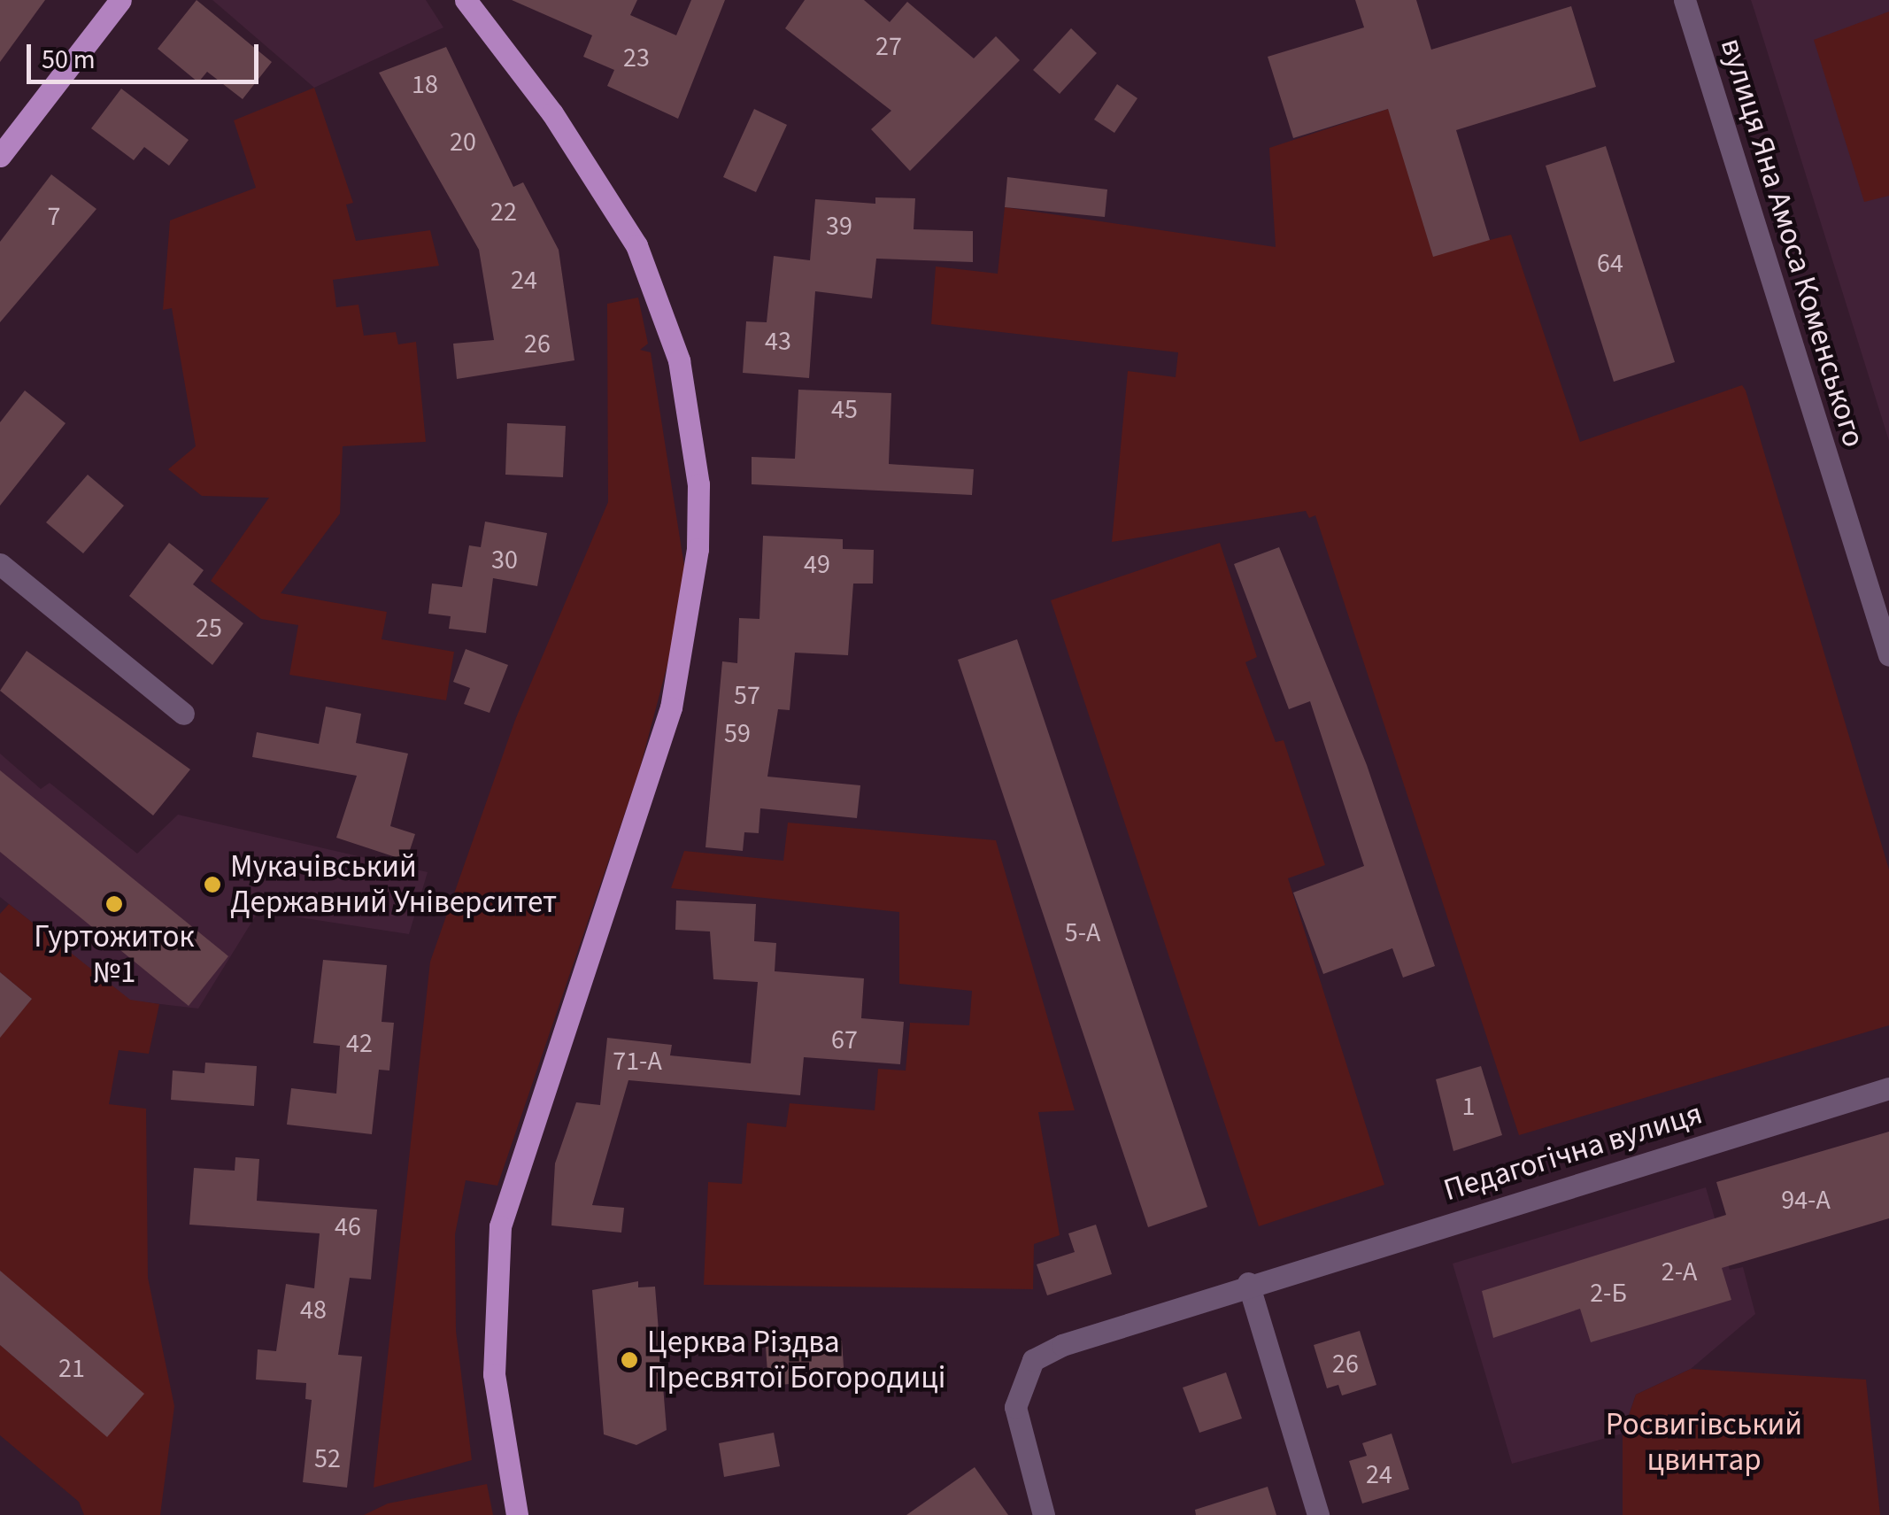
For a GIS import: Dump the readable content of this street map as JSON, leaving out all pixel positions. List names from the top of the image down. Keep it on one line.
{"streets":{"street":["вулиця Яна Амоса Коменського","Педагогічна вулиця"]},"parks":["Росвигівський цвинтар"],"places":["Мукачівський Державний Університет","Гуртожиток №1","Церква Різдва Пресвятої Богородиці"],"house_numbers":["27","23","18","20","22","7","39","64","24","43","26","45","30","49","25","57","59","5-А","67","42","71-А","1","94-А","46","2-А","2-Б","48","26","21","52","24"],"scale_bar":"50 m"}
